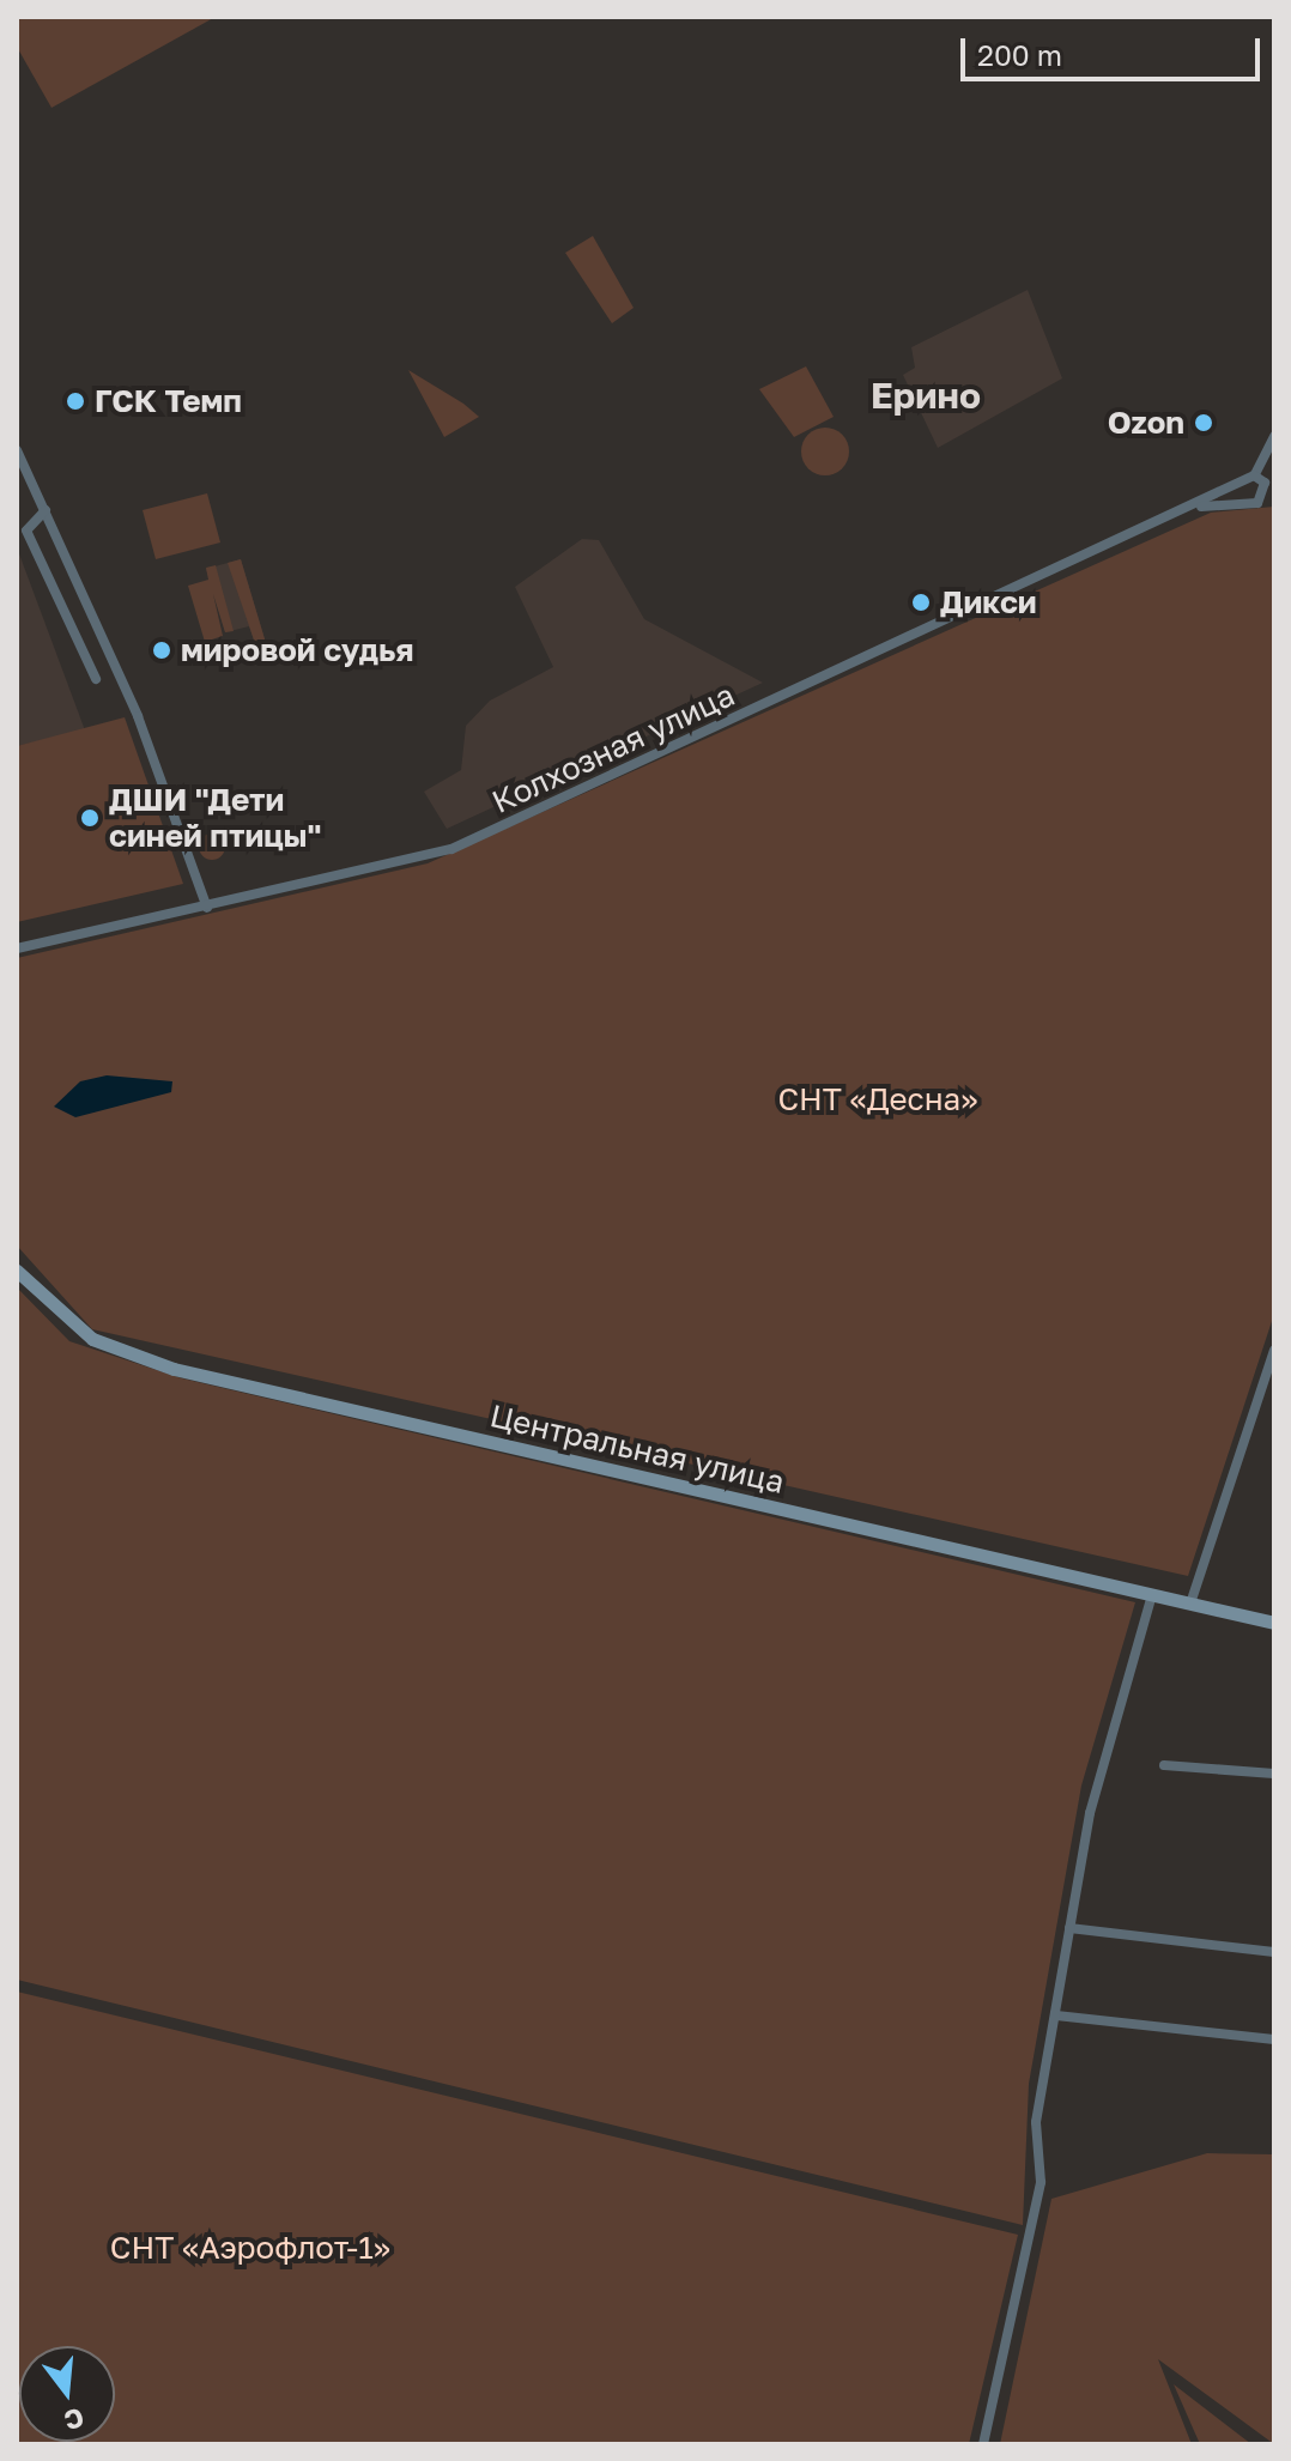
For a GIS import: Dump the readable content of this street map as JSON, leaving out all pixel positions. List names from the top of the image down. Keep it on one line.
{"streets":{"street":["Колхозная улица","Центральная улица"]},"districts":["Ерино"],"parks":["СНТ «Десна»","СНТ «Аэрофлот-1»"],"places":["ГСК Темп","Ozon","Дикси","мировой судья","ДШИ \"Дети синей птицы\""],"scale_bar":"200 m","north":"bottom"}
